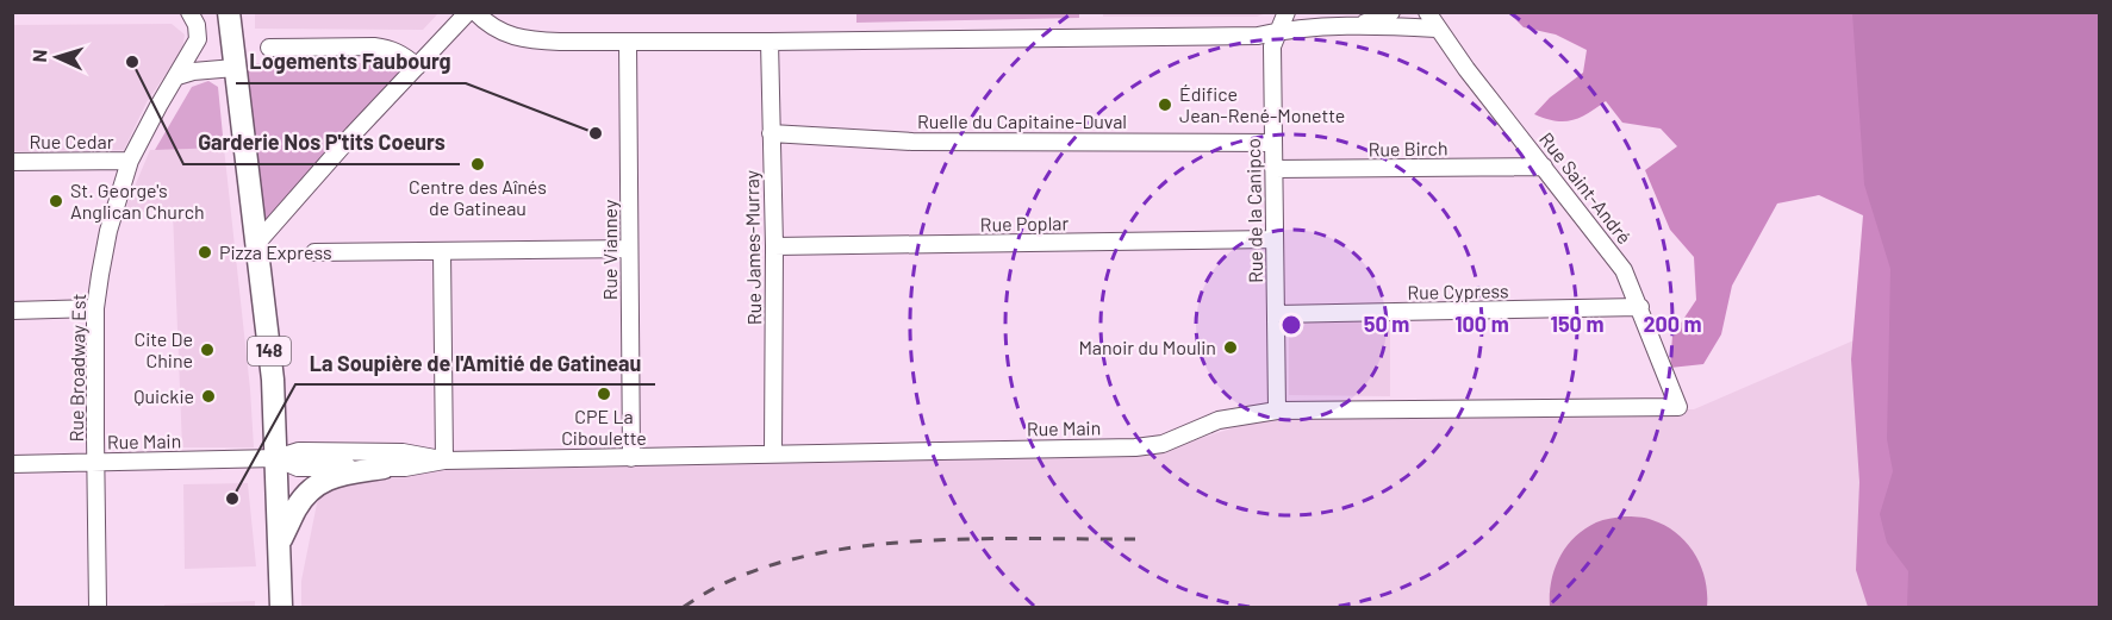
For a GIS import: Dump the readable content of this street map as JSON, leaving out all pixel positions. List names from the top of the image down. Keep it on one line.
{"streets":{"main road":["148"],"street":["Ruelle du Capitaine-Duval","Rue Cedar","Rue Birch","Rue Saint-André","Rue de la Canipco","Rue Poplar","Rue James-Murray","Rue Vianney","Rue Cypress","Rue Broadway Est","Rue Main"]},"crossings":[["Ruelle du Capitaine-Duval","Rue de la Canipco"],["Ruelle du Capitaine-Duval","Rue James-Murray"],["Rue Cedar","Rue Broadway Est"],["Rue Birch","Rue Saint-André"],["Rue Birch","Rue de la Canipco"],["Rue Saint-André","Rue Cypress"],["Rue Saint-André","Rue Main"],["Rue de la Canipco","Rue Poplar"],["Rue de la Canipco","Rue Cypress"],["Rue de la Canipco","Rue Main"],["Rue Poplar","Rue James-Murray"],["Rue James-Murray","Rue Main"],["Rue Vianney","Rue Main"],["148","Rue Main"],["Rue Broadway Est","Rue Main"]],"places":["Garderie Nos P'tits Coeurs","Édifice Jean-René-Monette","Logements Faubourg","Centre des Aînés de Gatineau","St. George's Anglican Church","Pizza Express","Manoir du Moulin","Cite De Chine","CPE La Ciboulette","Quickie","La Soupière de l'Amitié de Gatineau"],"north":"left","rings":["50 m","100 m","150 m","200 m"]}
